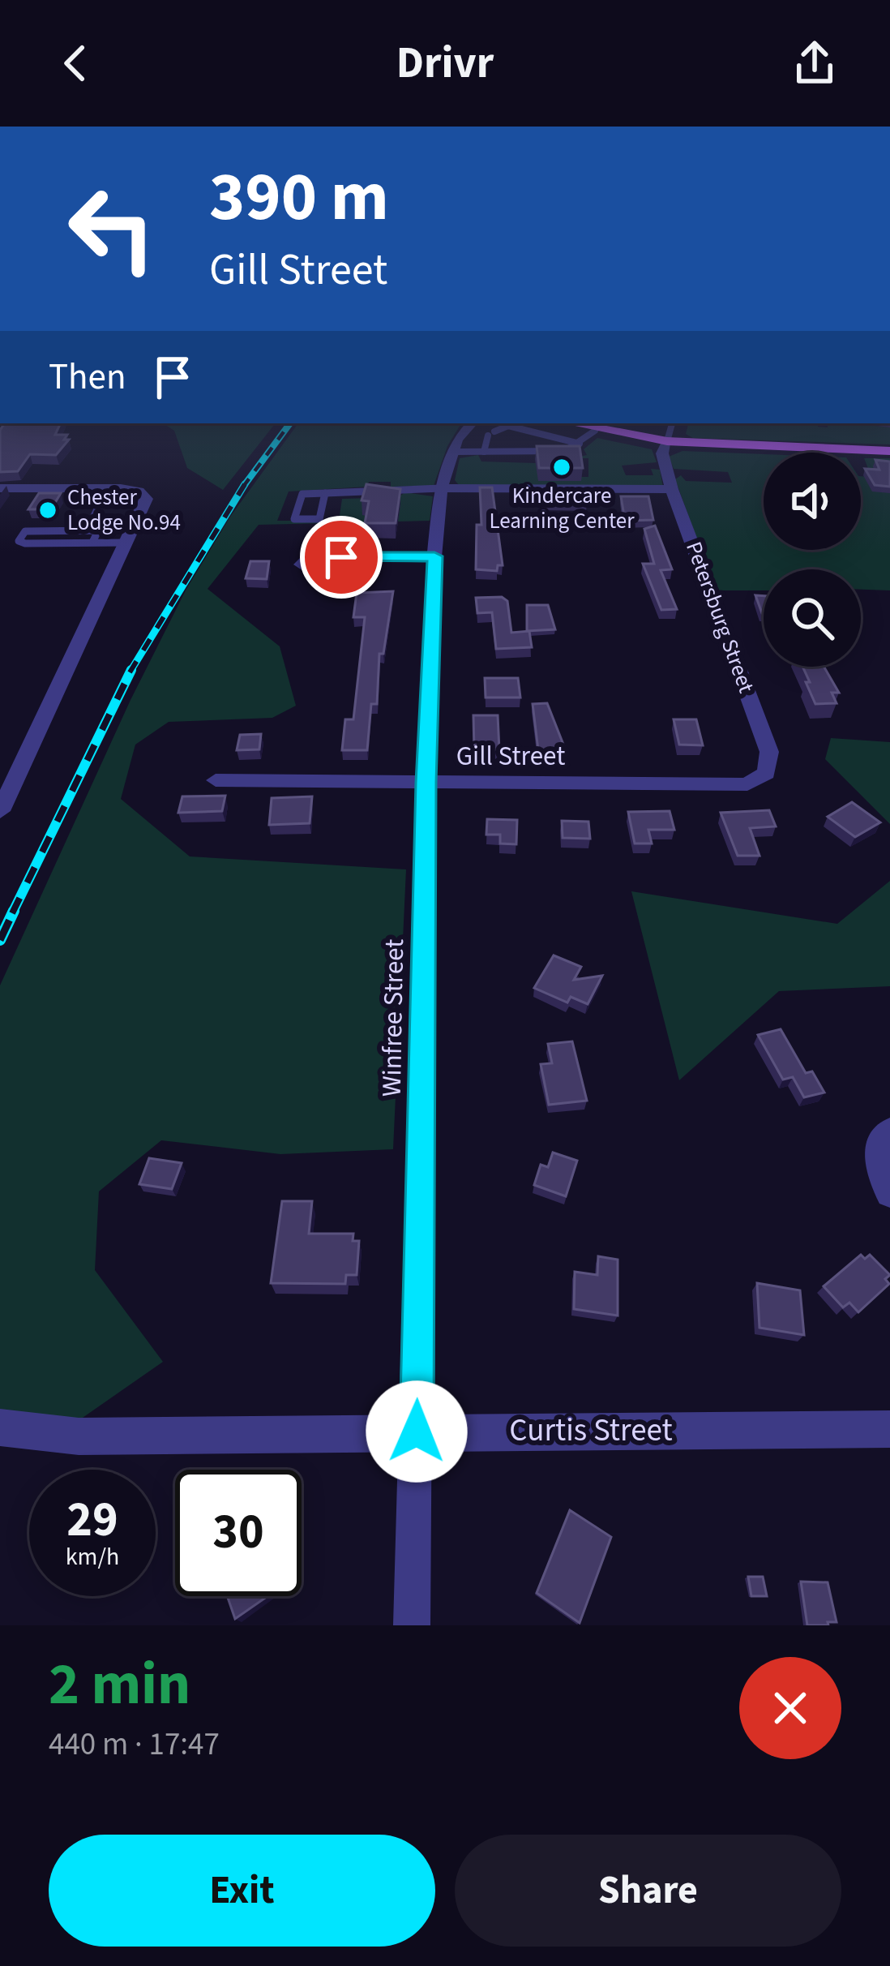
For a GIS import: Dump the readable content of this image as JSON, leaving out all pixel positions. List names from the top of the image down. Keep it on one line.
{"streets":{"street":["Petersburg Street","Gill Street","Winfree Street","Curtis Street"]},"crossings":[["Petersburg Street","Gill Street"],["Gill Street","Winfree Street"],["Winfree Street","Curtis Street"]],"places":["Kindercare Learning Center","Chester Lodge No.94"],"page":{"header":"Drivr","turn":["390 m","Gill Street"],"then":"Then","speed":"29 km/h","limit":"30","heading":["2 min","440 m · 17:47"],"buttons":["Exit","Share"]}}
